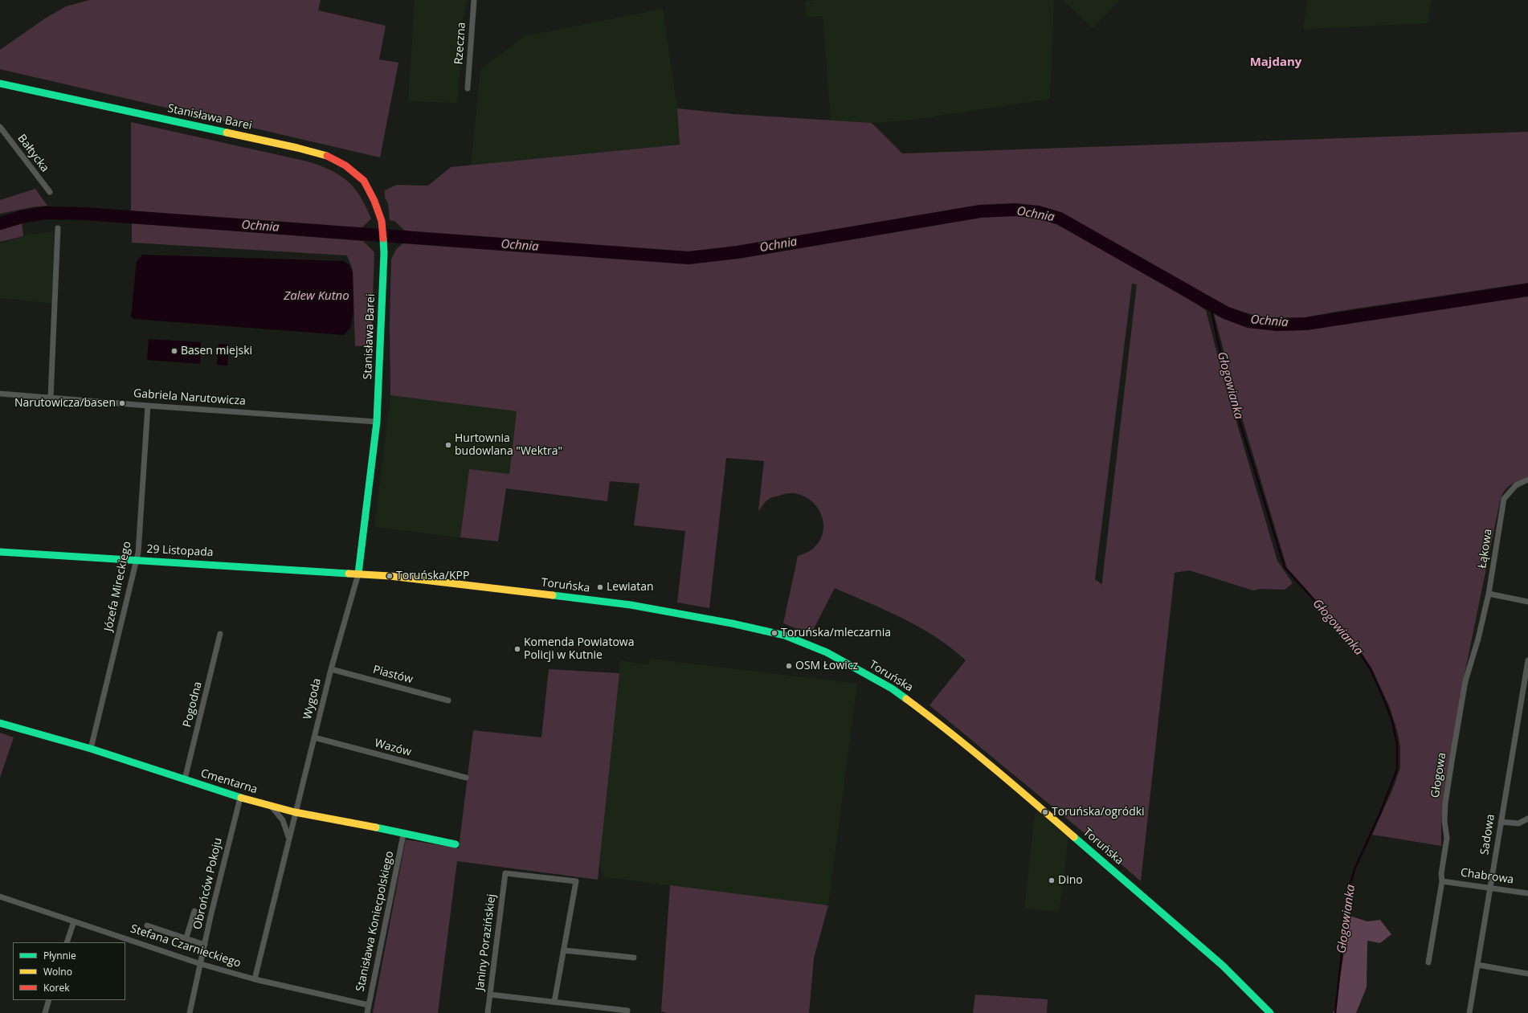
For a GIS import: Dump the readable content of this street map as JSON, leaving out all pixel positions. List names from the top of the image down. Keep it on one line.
{"streets":{"street":["Rzeczna","Stanisława Barei","Bałtycka","Gabriela Narutowicza","Łąkowa","29 Listopada","Toruńska","Józefa Mireckiego","Piastów","Wygoda","Pogodna","Wazów","Głogowa","Cmentarna","Sadowa","Chabrowa","Obrońców Pokoju","Stanisława Koniecpolskiego","Janiny Porazińskiej","Stefana Czarnieckiego"]},"crossings":[["Stanisława Barei","Gabriela Narutowicza"],["Stanisława Barei","Wygoda"],["Gabriela Narutowicza","Józefa Mireckiego"],["Gabriela Narutowicza","Wygoda"],["Łąkowa","Głogowa"],["29 Listopada","Toruńska"],["29 Listopada","Józefa Mireckiego"],["29 Listopada","Wygoda"],["Toruńska","Wygoda"],["Józefa Mireckiego","Cmentarna"],["Piastów","Wygoda"],["Wygoda","Wazów"],["Wygoda","Cmentarna"],["Wygoda","Stefana Czarnieckiego"],["Pogodna","Cmentarna"],["Głogowa","Chabrowa"],["Cmentarna","Obrońców Pokoju"],["Cmentarna","Stanisława Koniecpolskiego"],["Sadowa","Chabrowa"],["Obrońców Pokoju","Stefana Czarnieckiego"],["Stanisława Koniecpolskiego","Stefana Czarnieckiego"]],"districts":["Majdany"],"water":["Ochnia","Zalew Kutno","Głogowianka"],"places":["Basen miejski","Narutowicza/basen","Hurtownia budowlana \"Wektra\"","Toruńska/KPP","Lewiatan","Toruńska/mleczarnia","Komenda Powiatowa Policji w Kutnie","OSM Łowicz","Toruńska/ogródki","Dino"],"legend":["Płynnie","Wolno","Korek"]}
